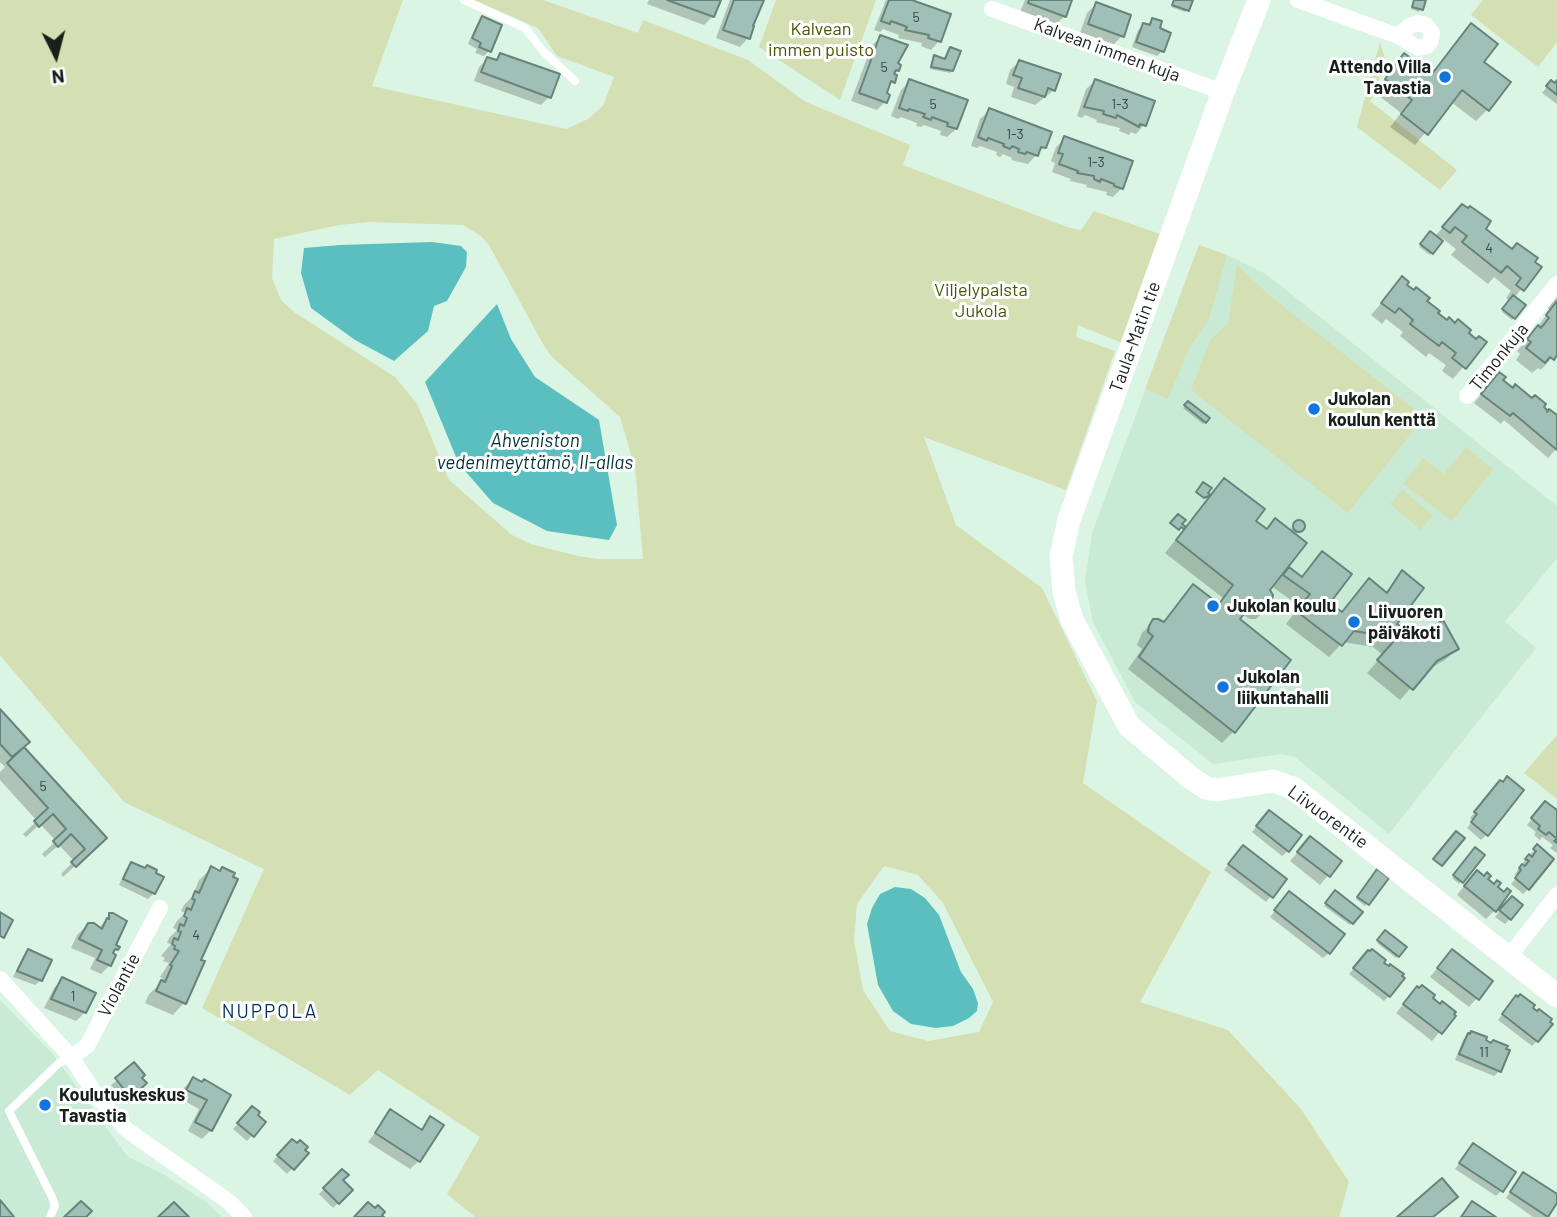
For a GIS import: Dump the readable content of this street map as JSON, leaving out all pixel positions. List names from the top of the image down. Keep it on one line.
{"streets":{"street":["Kalvean immen kuja","Taula-Matin tie","Timonkuja","Liivuorentie","Violantie"]},"crossings":[["Kalvean immen kuja","Taula-Matin tie"],["Taula-Matin tie","Liivuorentie"]],"districts":["NUPPOLA"],"water":["Ahveniston vedenimeyttämö, II-allas"],"parks":["Kalvean immen puisto","Viljelypalsta Jukola"],"places":["Attendo Villa Tavastia","Jukolan koulun kenttä","Jukolan koulu","Liivuoren päiväkoti","Jukolan liikuntahalli","Koulutuskeskus Tavastia"],"house_numbers":["5","5","5","1-3","1-3","1-3","4","5","4","1","11"],"north":"bottom"}
